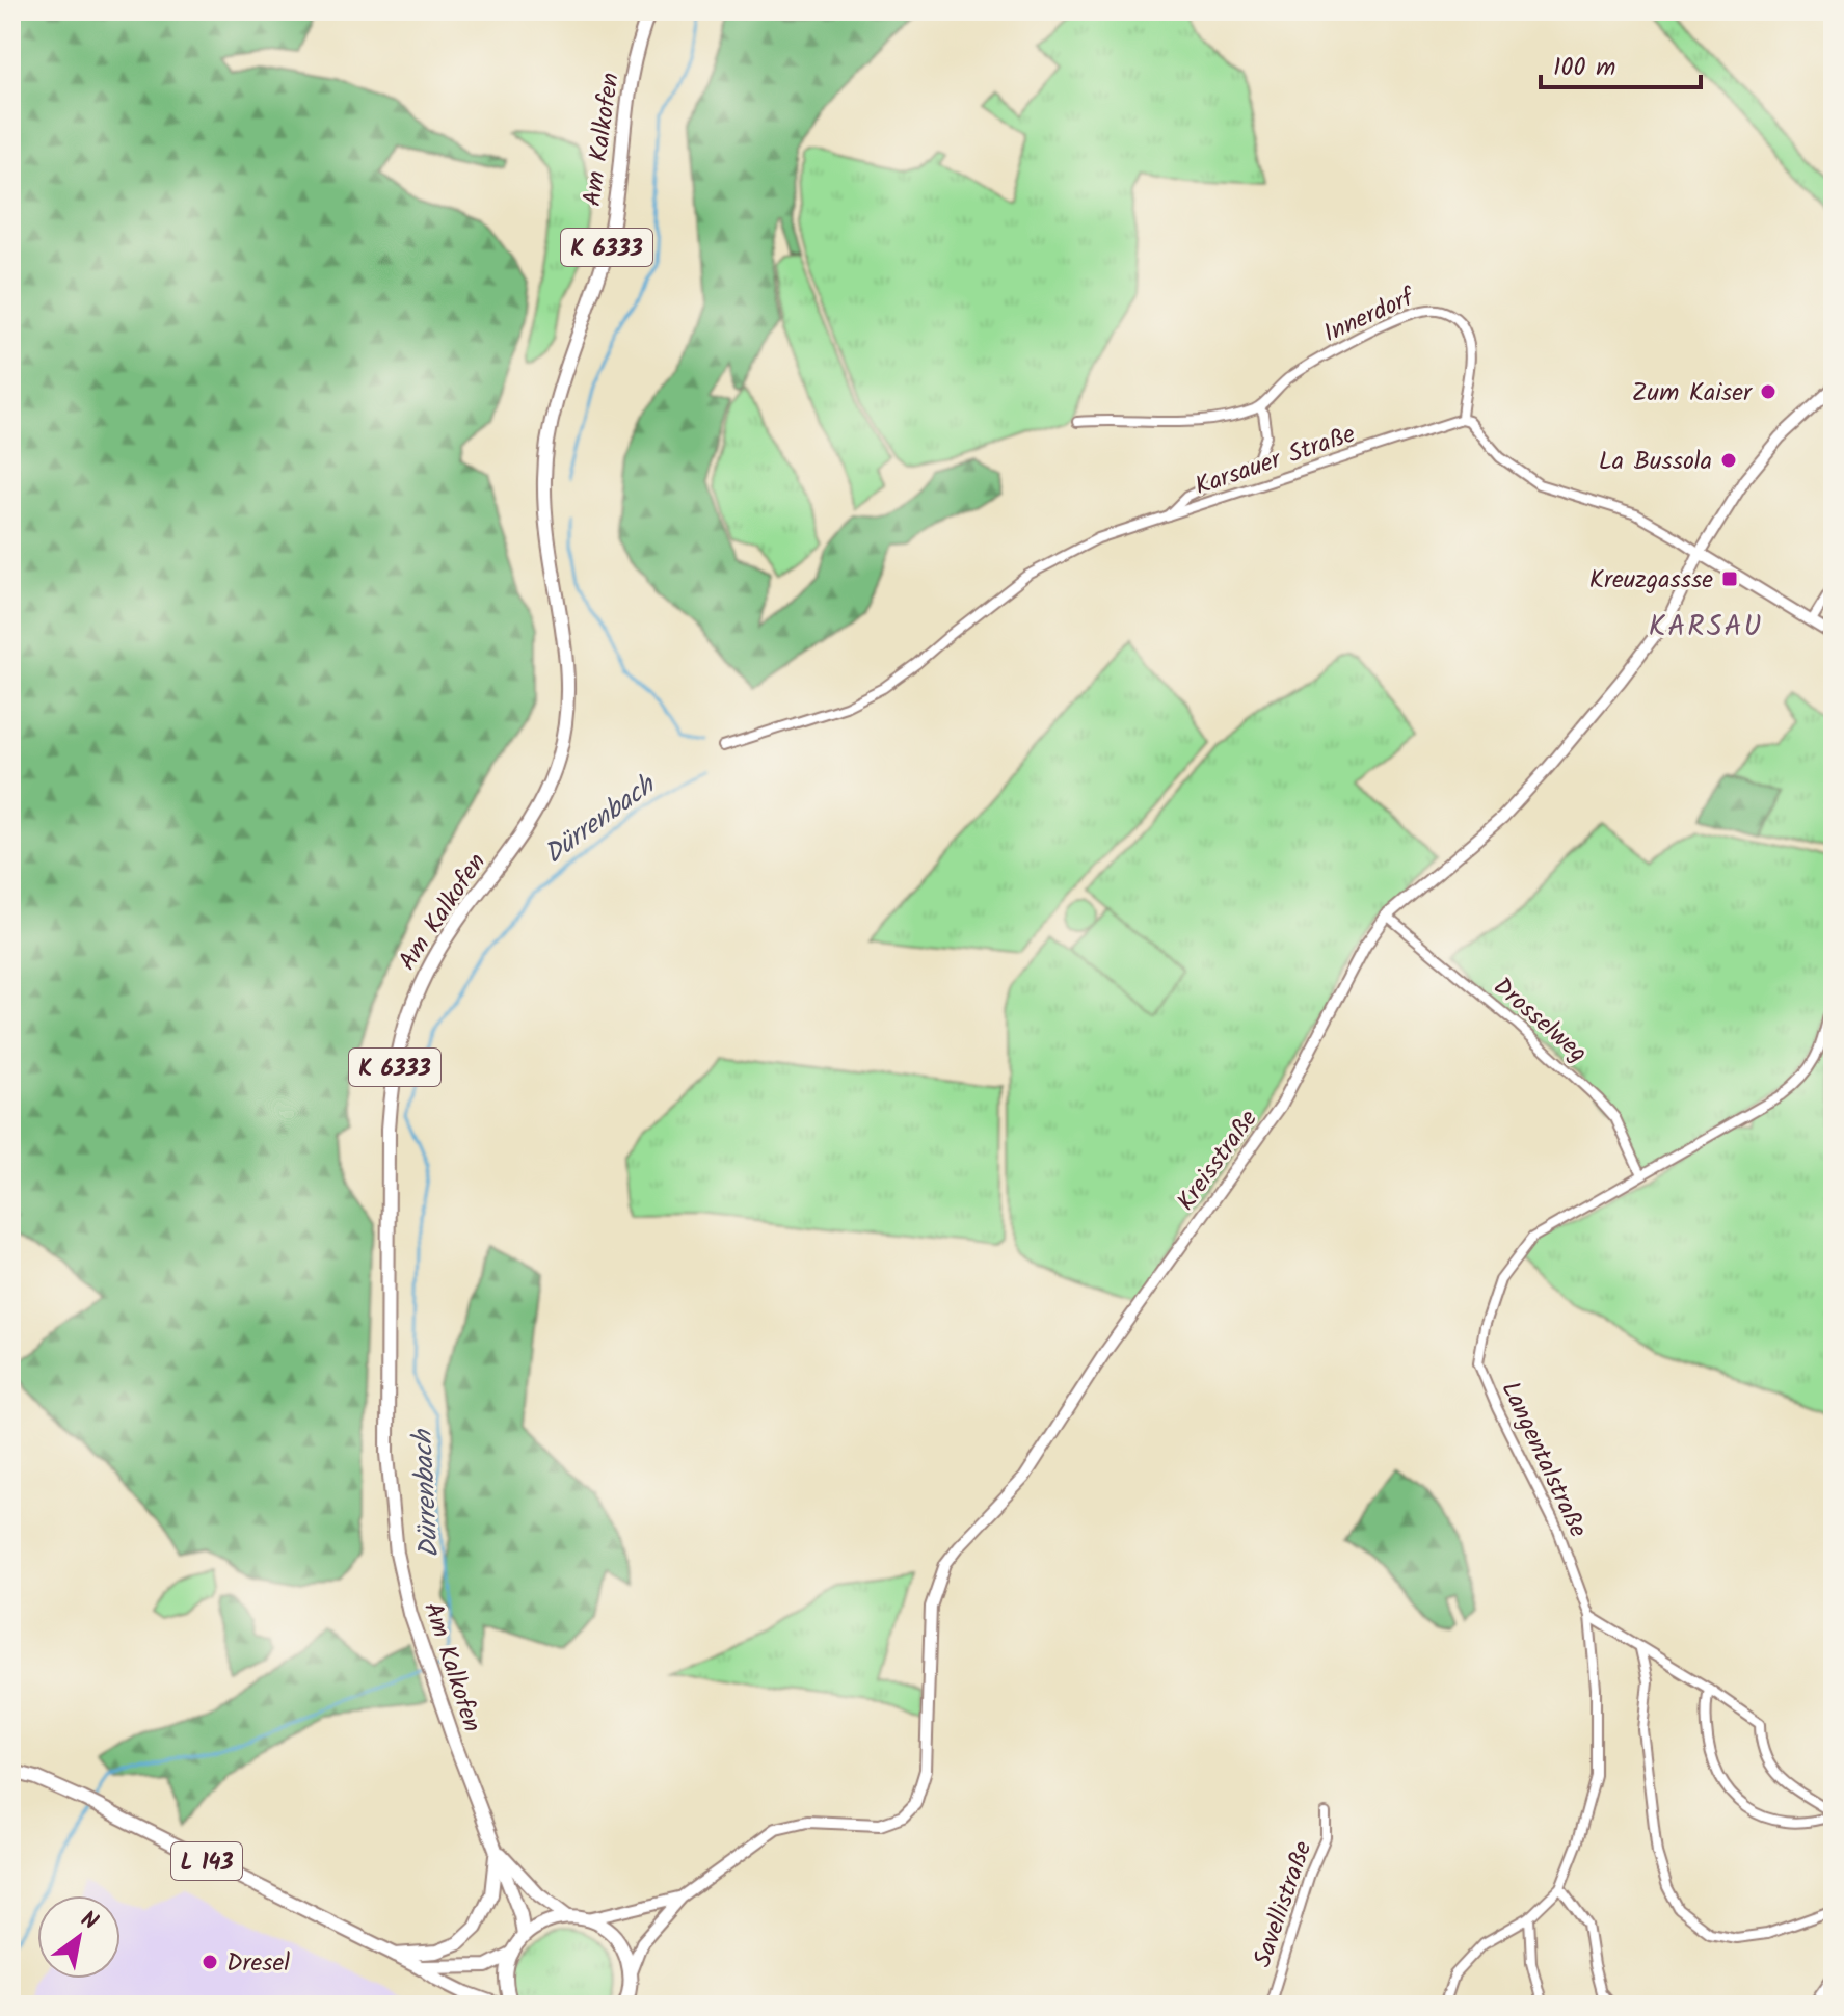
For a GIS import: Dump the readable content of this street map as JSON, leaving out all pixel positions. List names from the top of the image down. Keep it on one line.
{"streets":{"main road":["Am Kalkofen","K 6333","L 143"],"street":["Innerdorf","Karsauer Straße","Drosselweg","Kreisstraße","Langentalstraße","Savellistraße"]},"crossings":[["Innerdorf","Karsauer Straße"],["Drosselweg","Kreisstraße"],["Drosselweg","Langentalstraße"]],"districts":["KARSAU"],"water":["Dürrenbach"],"places":{"other":["Zum Kaiser","La Bussola","Dresel"],"transit":["Kreuzgassse"]},"scale_bar":"100 m","north":"top right"}
